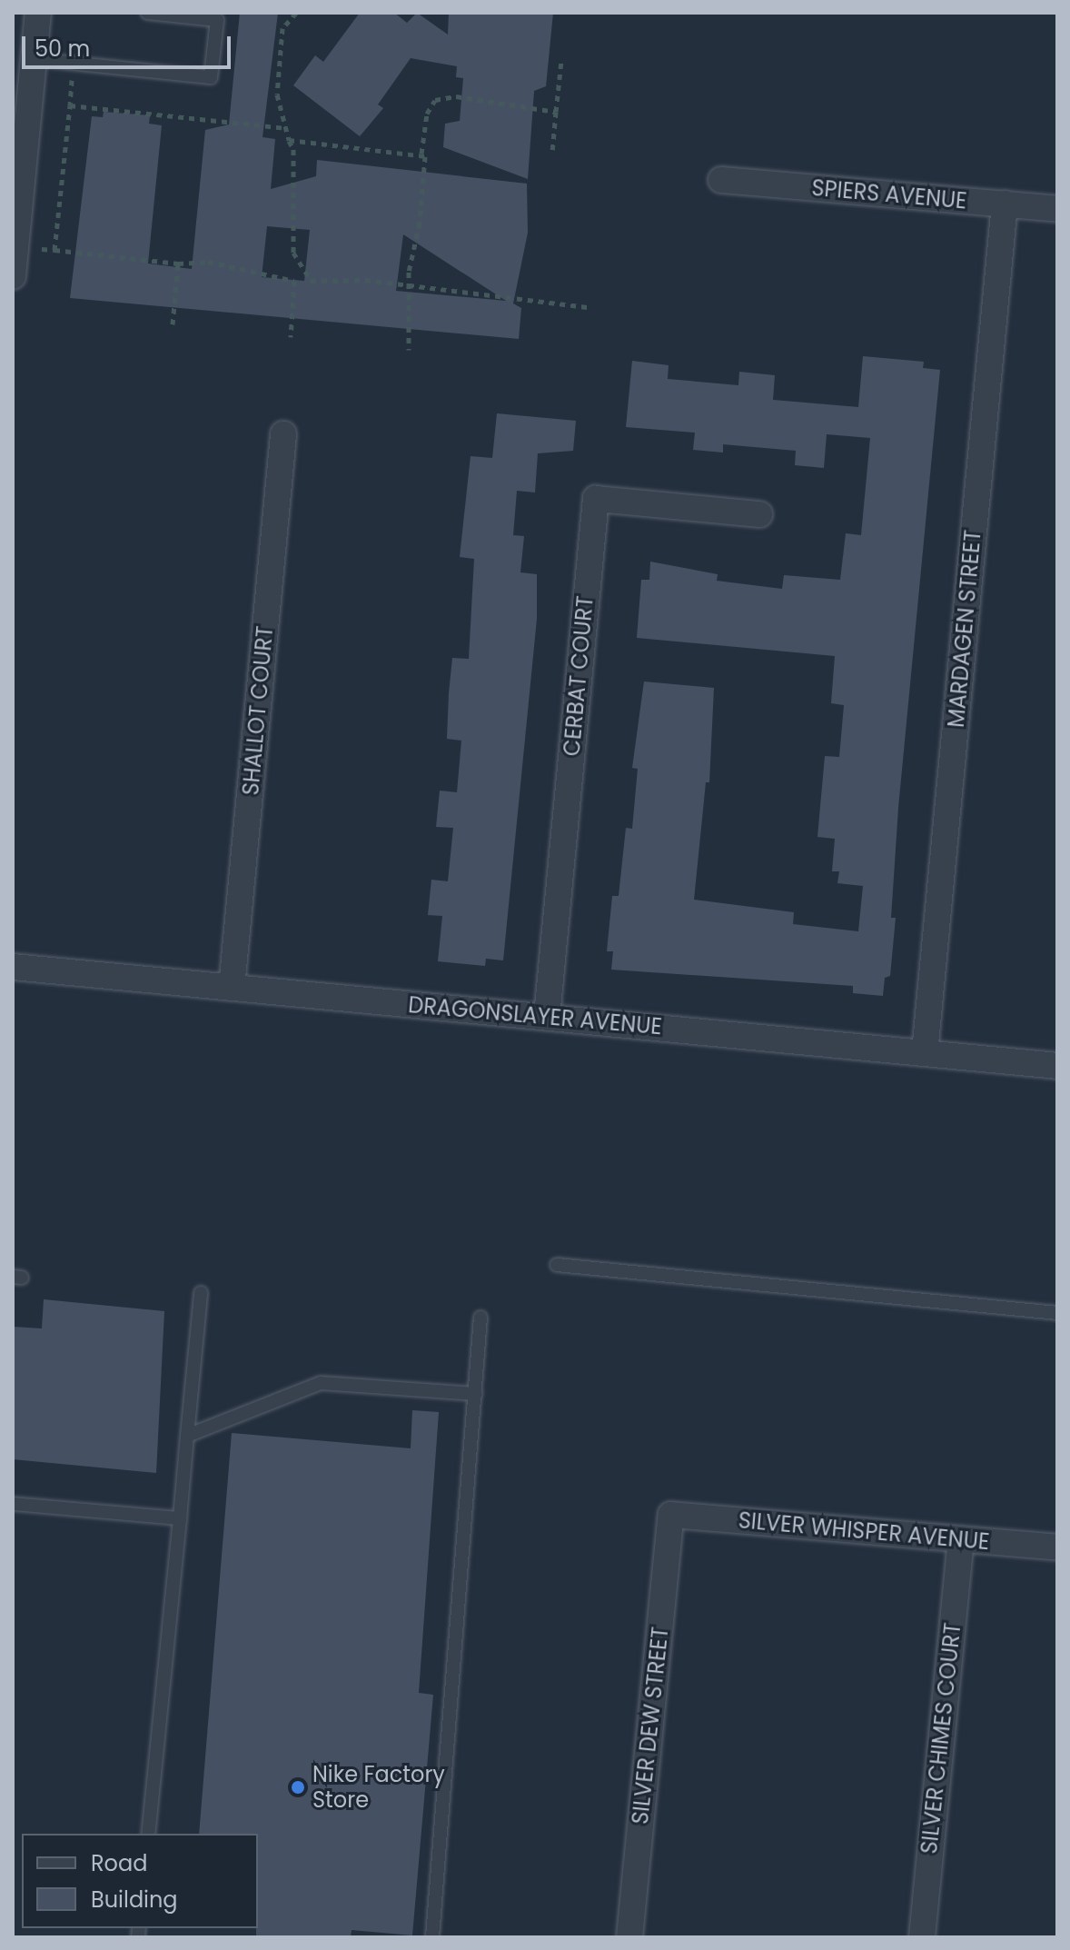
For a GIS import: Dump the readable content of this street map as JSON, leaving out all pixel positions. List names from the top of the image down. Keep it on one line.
{"streets":{"street":["SPIERS AVENUE","MARDAGEN STREET","CERBAT COURT","SHALLOT COURT","DRAGONSLAYER AVENUE","SILVER WHISPER AVENUE","SILVER DEW STREET","SILVER CHIMES COURT"]},"crossings":[["SPIERS AVENUE","MARDAGEN STREET"],["MARDAGEN STREET","DRAGONSLAYER AVENUE"],["CERBAT COURT","DRAGONSLAYER AVENUE"],["SHALLOT COURT","DRAGONSLAYER AVENUE"],["SILVER WHISPER AVENUE","SILVER DEW STREET"],["SILVER WHISPER AVENUE","SILVER CHIMES COURT"]],"places":["Nike Factory Store"],"legend":["Road","Building"],"scale_bar":"50 m"}
